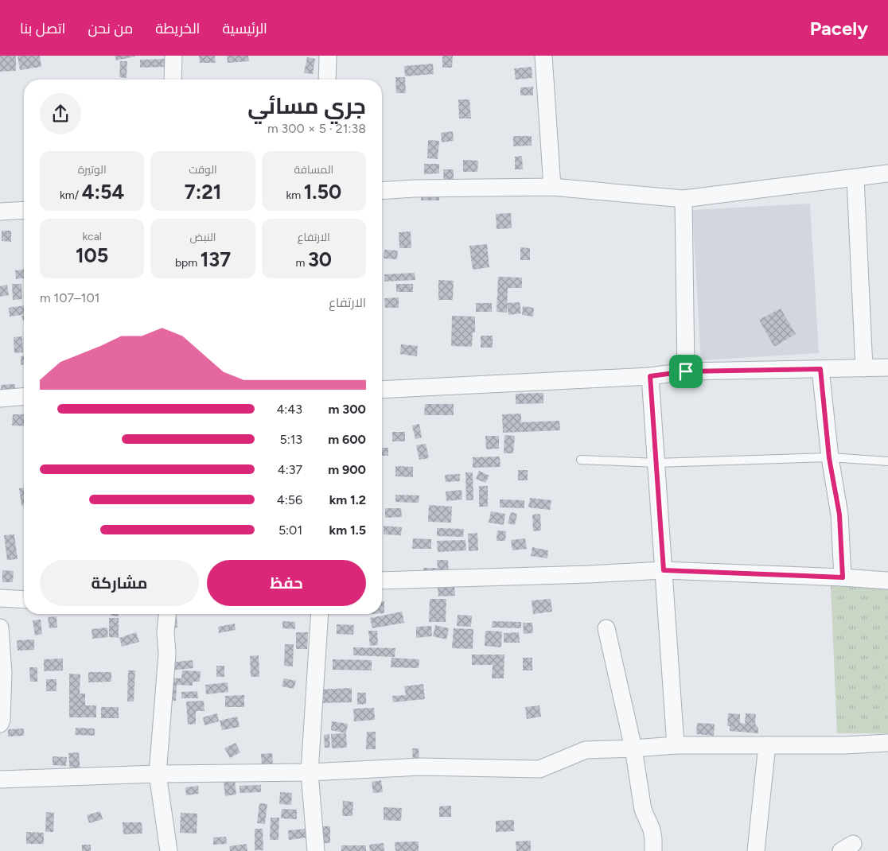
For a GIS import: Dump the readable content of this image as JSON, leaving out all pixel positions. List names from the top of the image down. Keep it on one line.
{"page":{"header":"Pacely","nav":["الرئيسية","الخريطة","من نحن","اتصل بنا"],"heading":["جري مسائي","21:38 · 5 × 300 m"],"stats":[["المسافة","1.50 km"],["الوقت","7:21"],["الوتيرة","4:54 /km"],["الارتفاع","30 m"],["النبض","137 bpm"],["kcal","105"]],"chart":["الارتفاع","101–107 m"],"list":[{"name":"300 m","note":"4:43"},{"name":"600 m","note":"5:13"},{"name":"900 m","note":"4:37"},{"name":"1.2 km","note":"4:56"},{"name":"1.5 km","note":"5:01"}],"buttons":["حفظ","مشاركة"]}}
